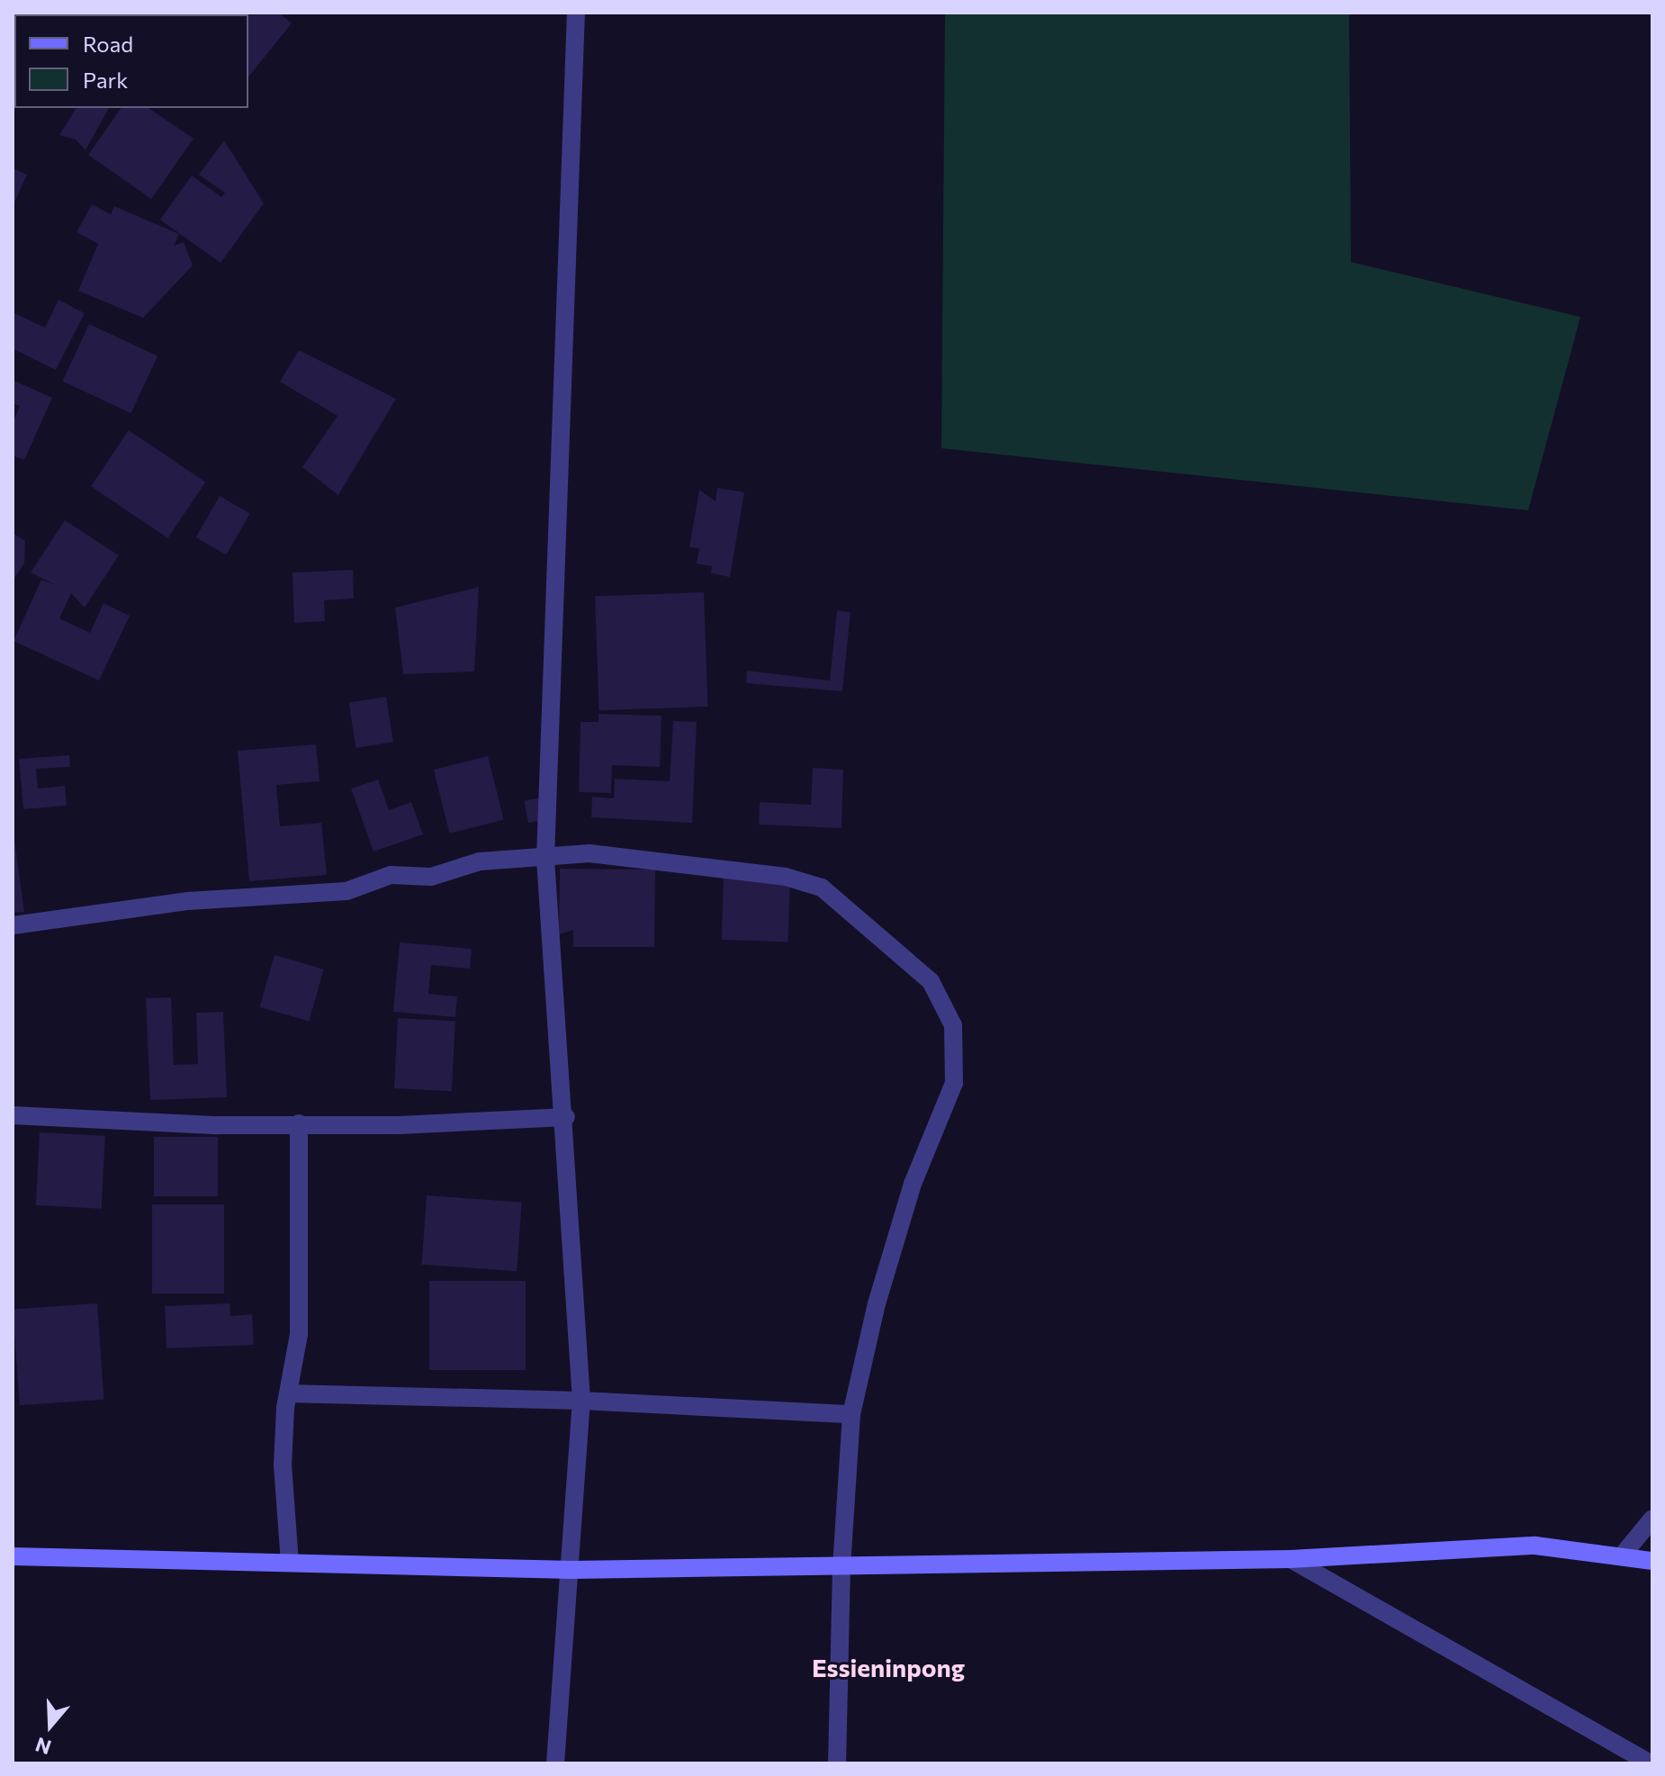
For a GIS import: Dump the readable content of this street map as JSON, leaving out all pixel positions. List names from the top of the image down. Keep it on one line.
{"districts":["Essieninpong"],"legend":["Road","Park"],"north":"bottom"}
